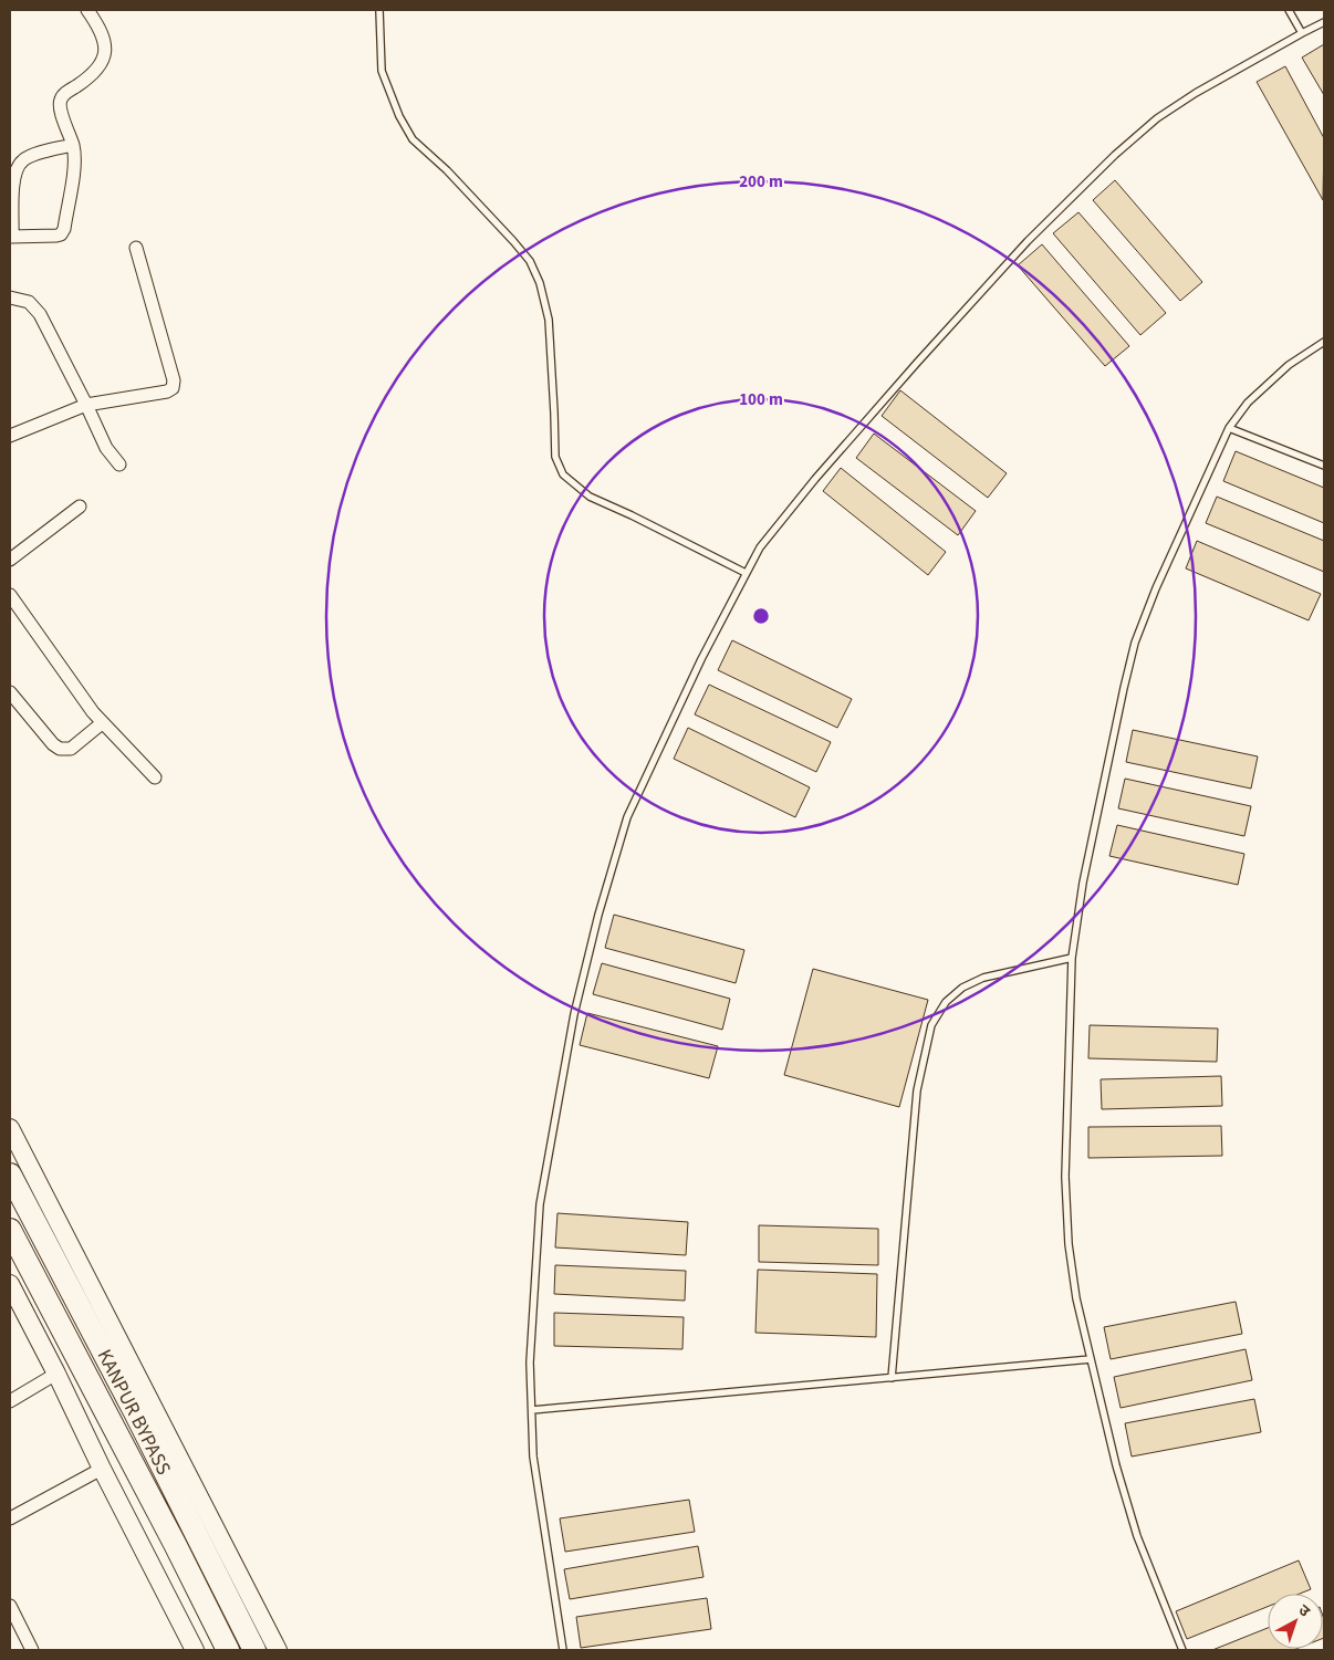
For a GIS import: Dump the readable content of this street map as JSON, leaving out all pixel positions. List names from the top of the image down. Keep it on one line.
{"streets":{"highway":["KANPUR BYPASS"]},"north":"top right","rings":["200 m","100 m"]}
